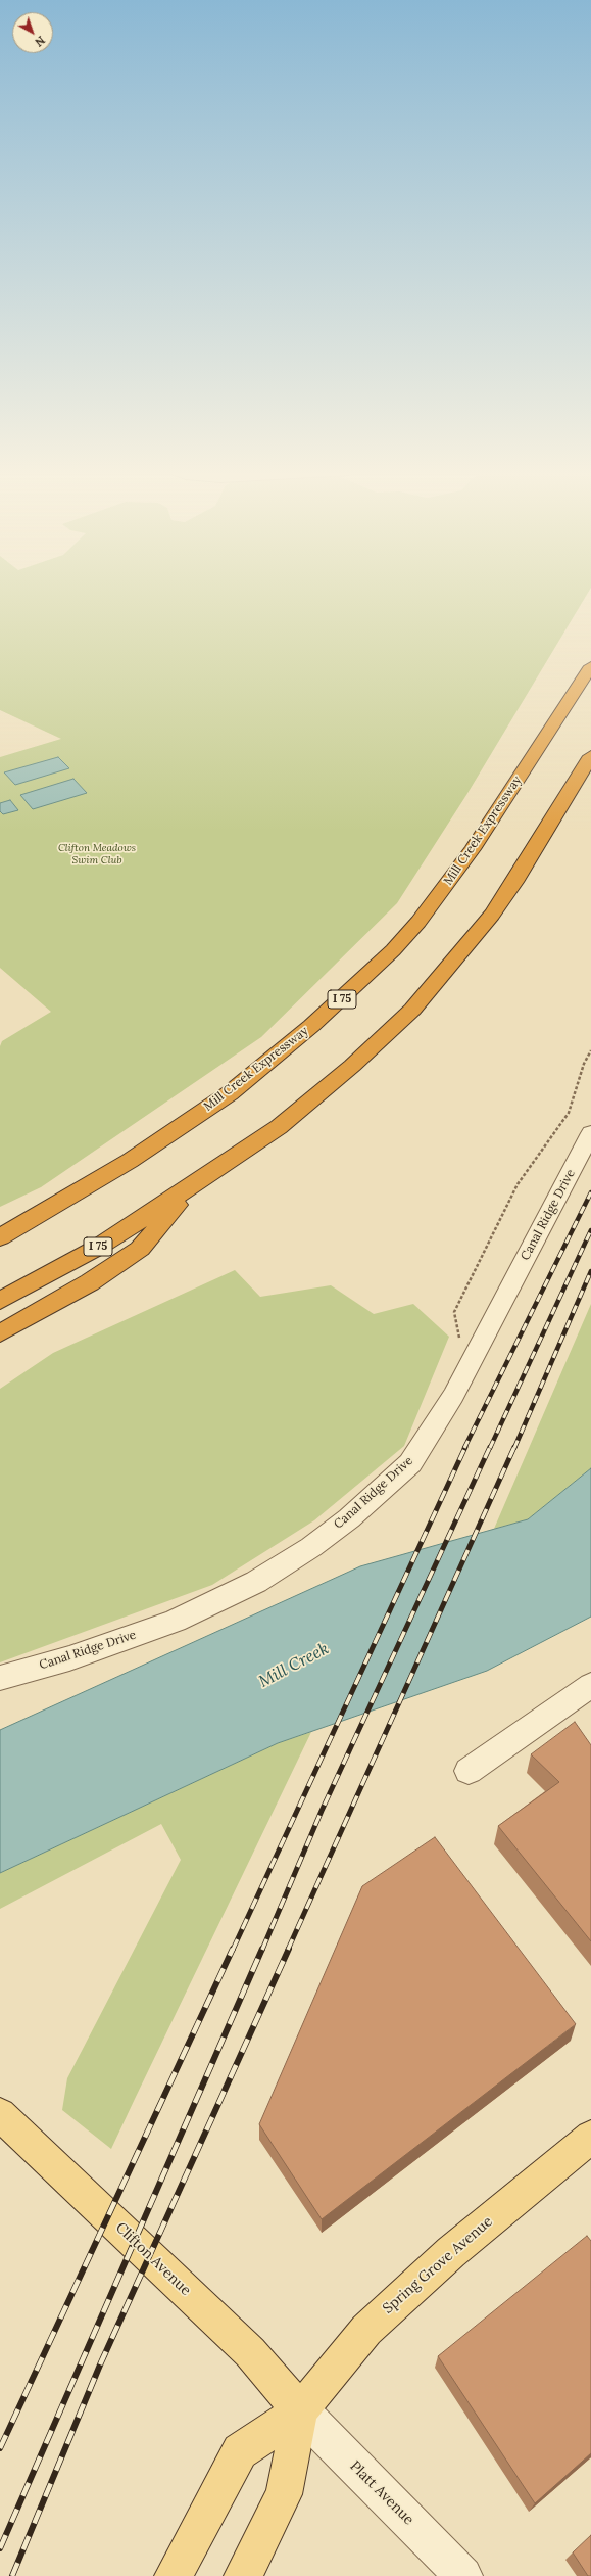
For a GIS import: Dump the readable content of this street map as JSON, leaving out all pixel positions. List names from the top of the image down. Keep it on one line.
{"streets":{"highway":["Mill Creek Expressway","I 75"],"main road":["Clifton Avenue","Spring Grove Avenue"],"street":["Canal Ridge Drive","Platt Avenue"]},"crossings":[["Clifton Avenue","Spring Grove Avenue"],["Clifton Avenue","Platt Avenue"],["Spring Grove Avenue","Platt Avenue"]],"water":["Mill Creek"],"parks":["Clifton Meadows Swim Club"],"north":"bottom right"}
